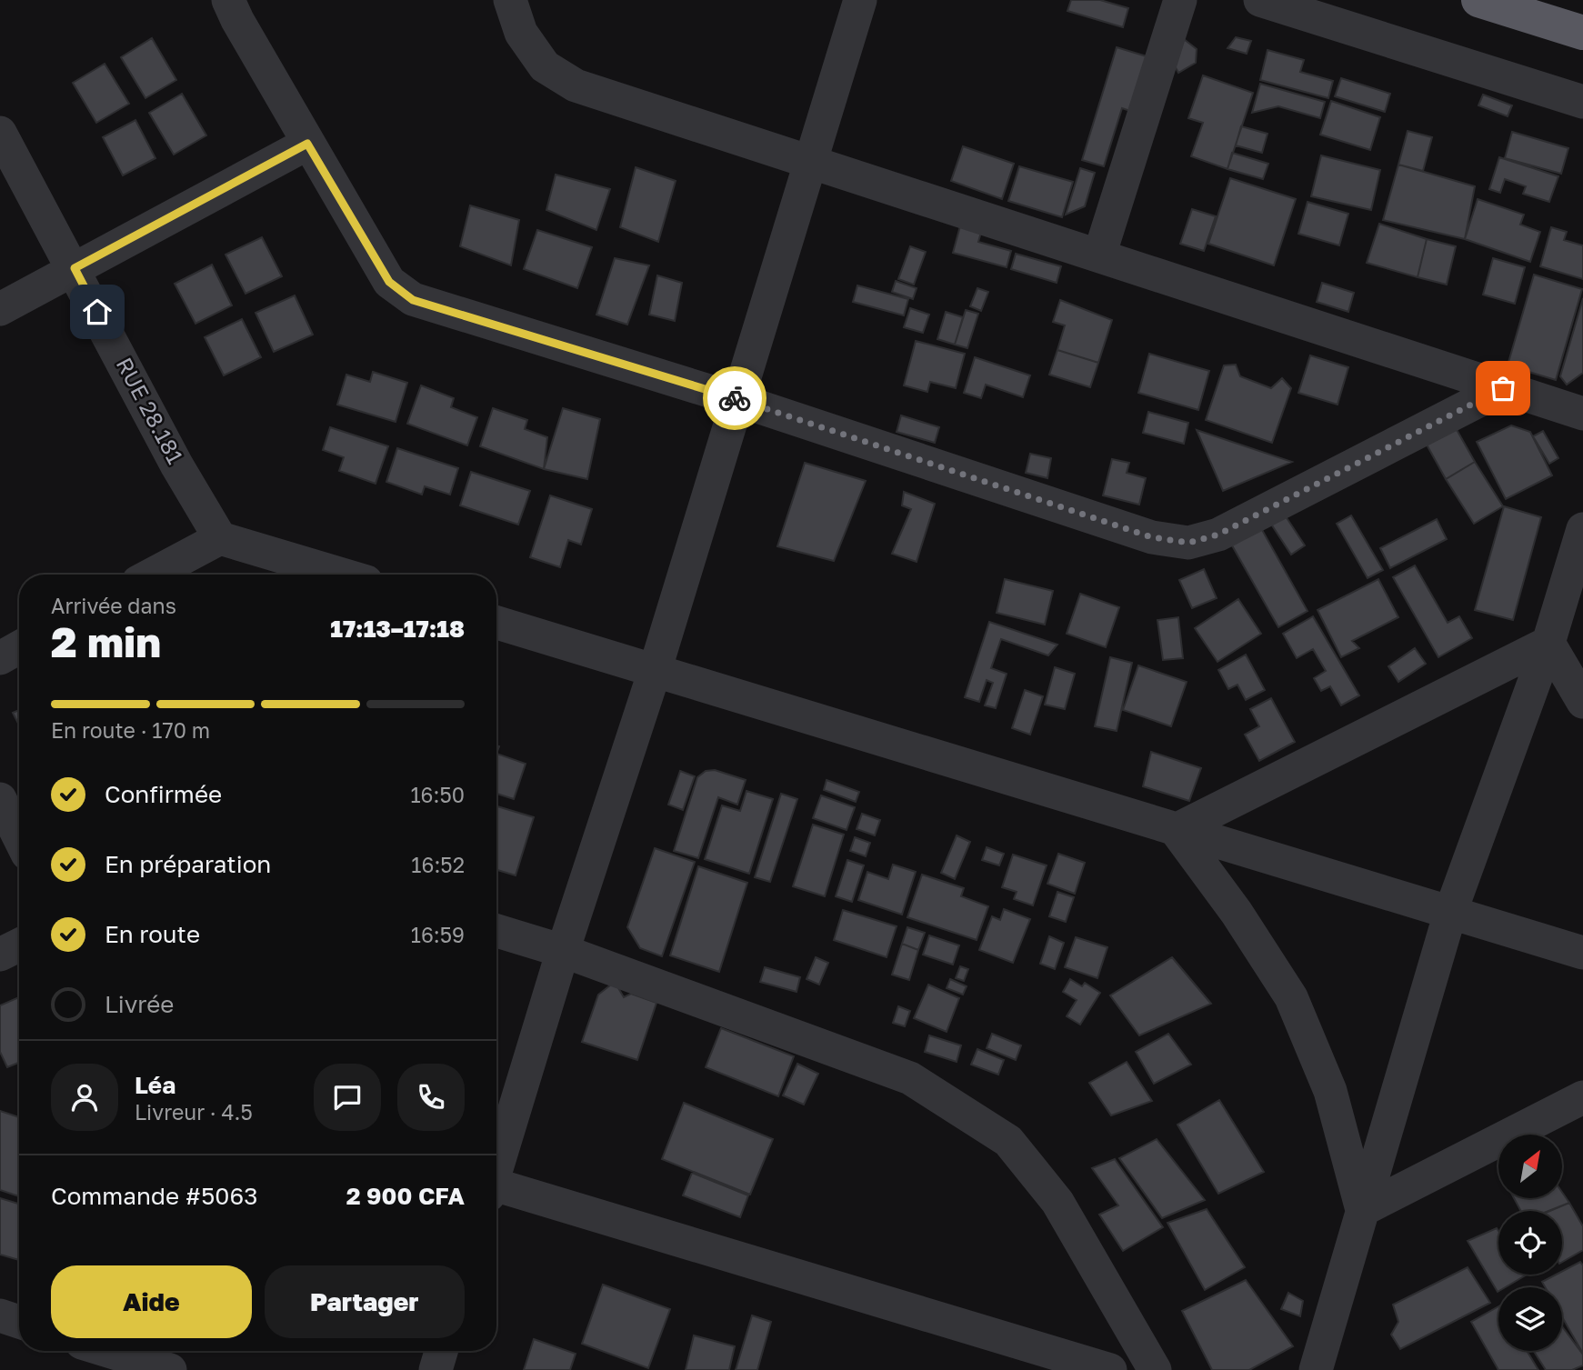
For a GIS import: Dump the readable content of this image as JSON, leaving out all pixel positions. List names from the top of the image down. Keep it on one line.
{"streets":{"street":["RUE 28.181"]},"north":"top right","page":{"heading":["2 min","Arrivée dans","17:13–17:18"],"panel":["Léa","Livreur · 4.5","Commande #5063","2 900 CFA"],"bar":"En route · 170 m","list":[["Confirmée","16:50"],["En préparation","16:52"],["En route","16:59"],"Livrée"],"buttons":["Aide","Partager"]}}
